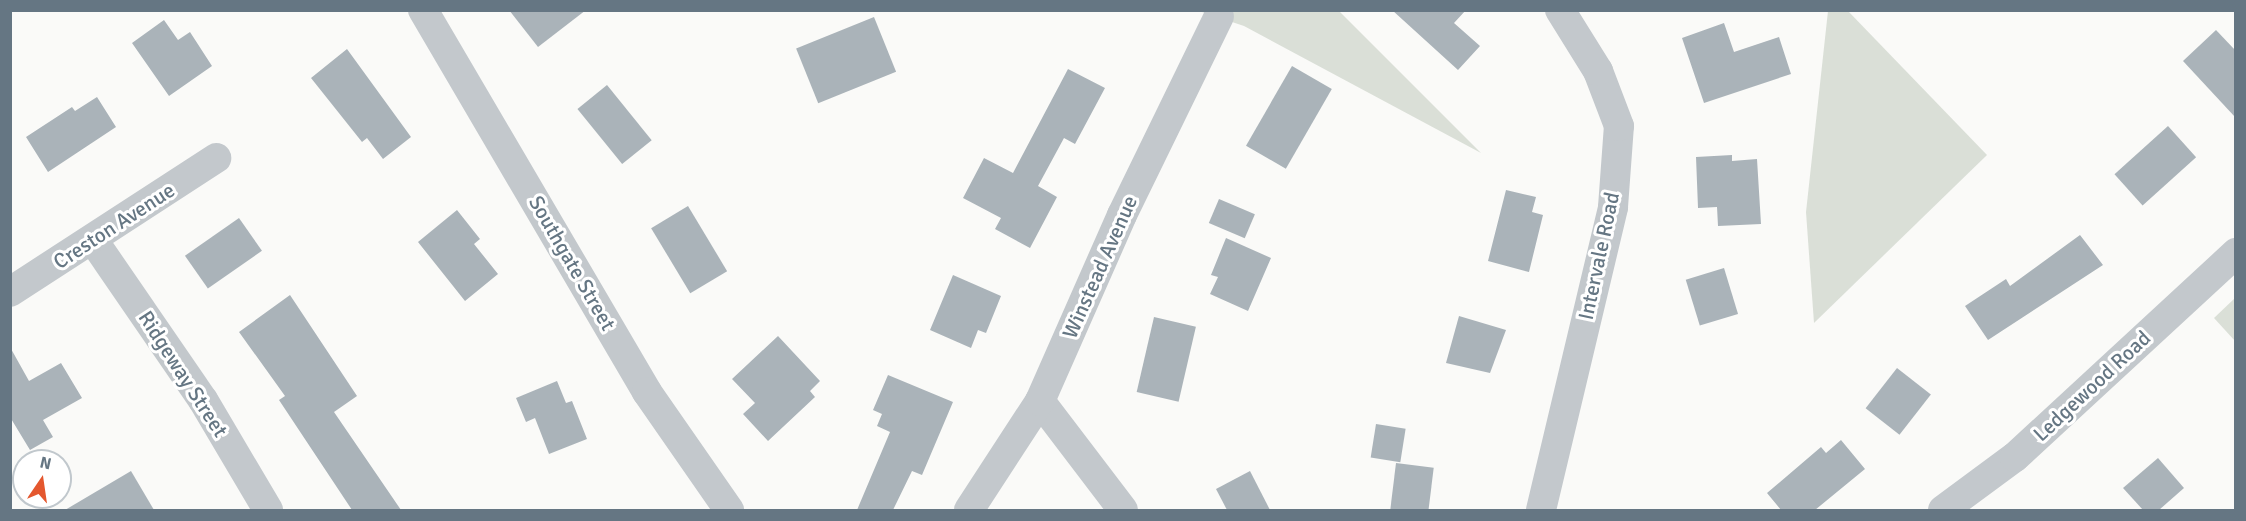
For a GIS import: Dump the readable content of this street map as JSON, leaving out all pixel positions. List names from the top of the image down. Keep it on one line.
{"streets":{"street":["Creston Avenue","Intervale Road","Southgate Street","Winstead Avenue","Ridgeway Street","Ledgewood Road"]},"crossings":[["Creston Avenue","Ridgeway Street"]],"north":"top"}
